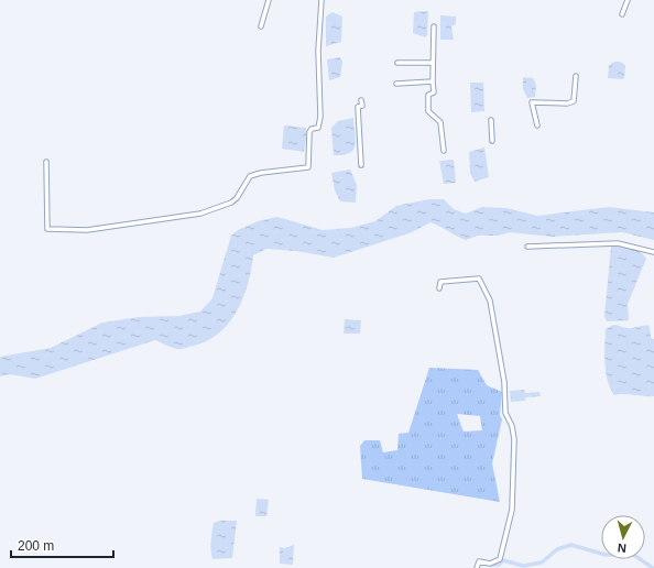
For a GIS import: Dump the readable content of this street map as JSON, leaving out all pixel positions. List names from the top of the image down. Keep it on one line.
{"scale_bar":"200 m","north":"bottom"}
